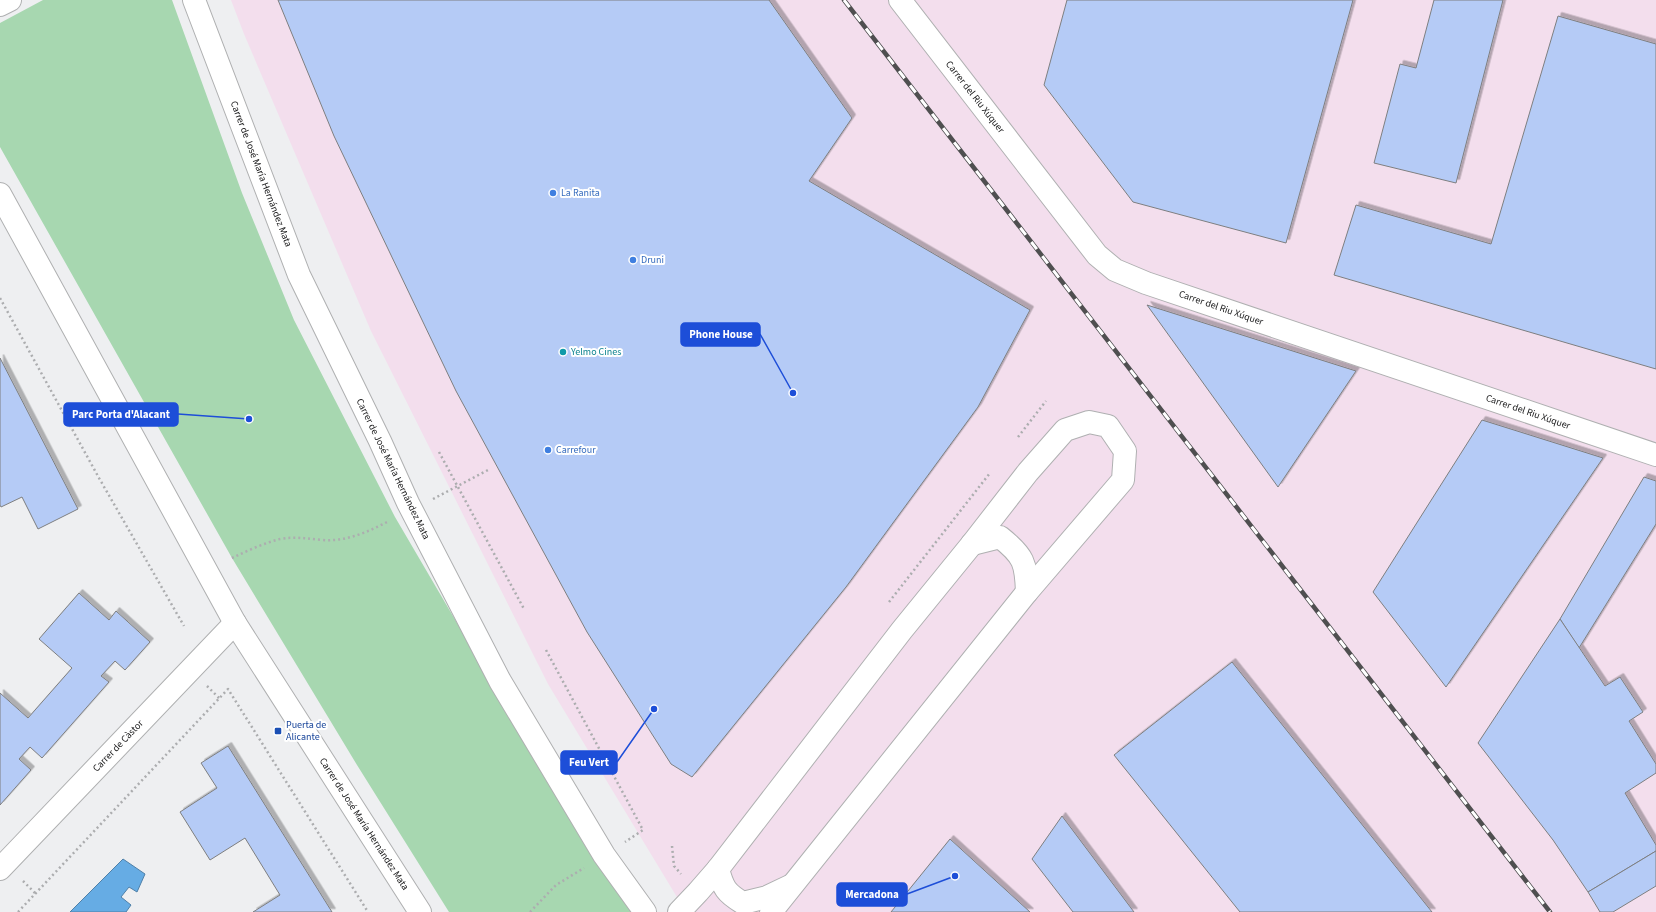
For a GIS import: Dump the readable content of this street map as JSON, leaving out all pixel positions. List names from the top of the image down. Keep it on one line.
{"streets":{"street":["Carrer del Riu Xúquer","Carrer de José María Hernández Mata","Carrer de Càstor"]},"crossings":[["Carrer de José María Hernández Mata","Carrer de Càstor"]],"places":{"other":["La Ranita","Druni","Yelmo Cines","Phone House","Parc Porta d'Alacant","Carrefour","Feu Vert","Mercadona"],"transit":["Puerta de Alicante"]}}
